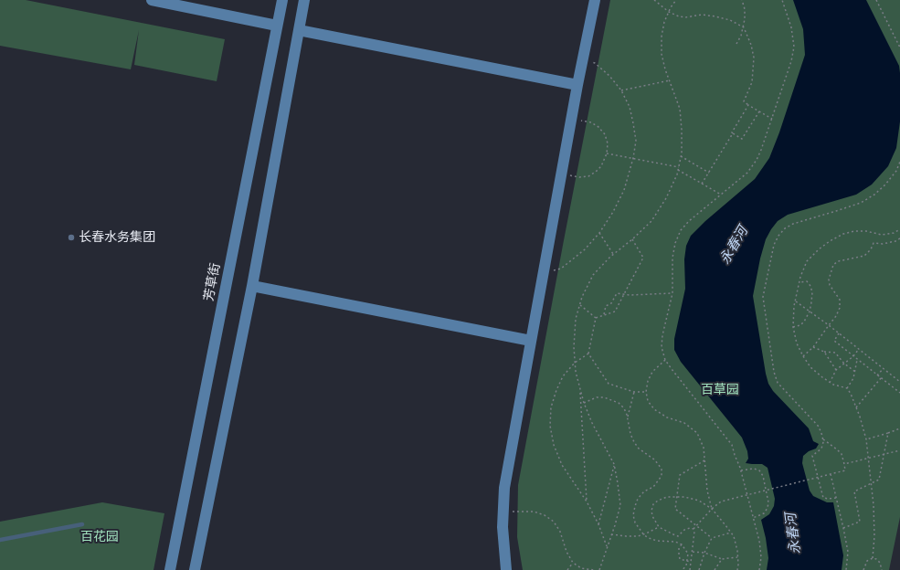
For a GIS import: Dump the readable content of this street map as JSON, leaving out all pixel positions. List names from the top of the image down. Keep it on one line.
{"streets":{"street":["芳草街"]},"water":["永春河"],"parks":["百草园","百花园"],"places":["长春水务集团"]}
